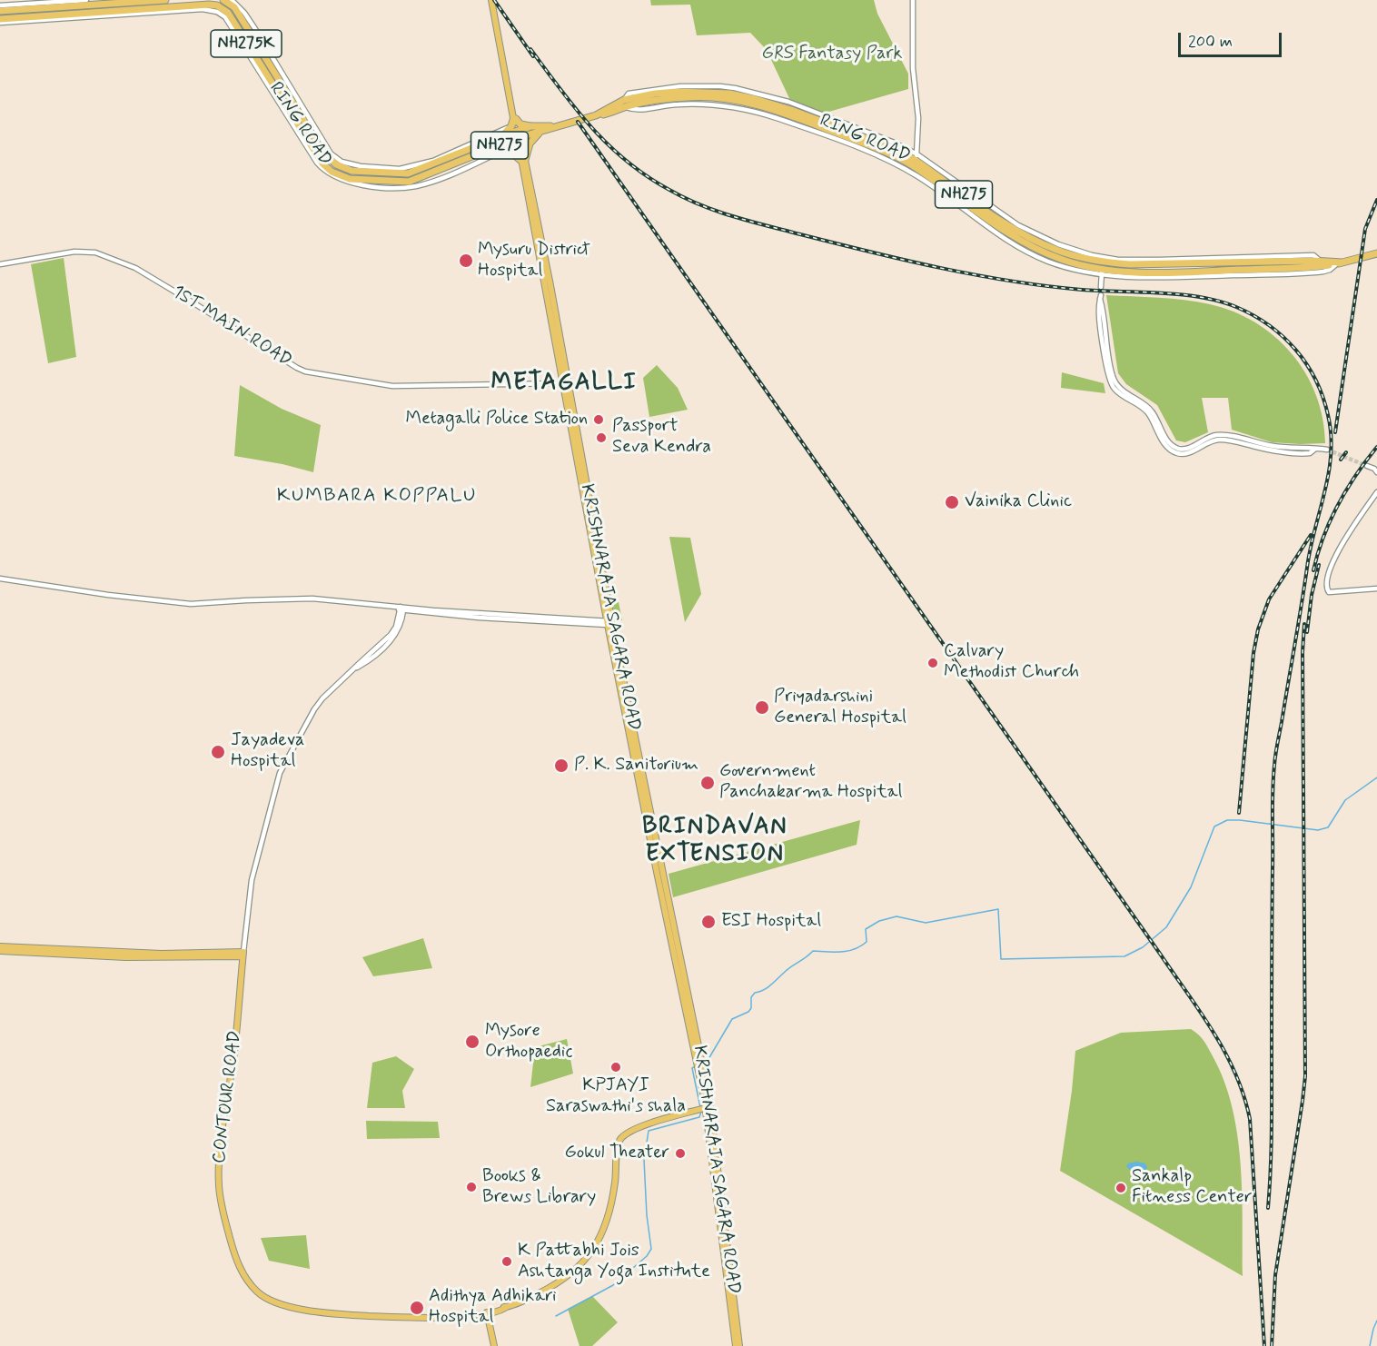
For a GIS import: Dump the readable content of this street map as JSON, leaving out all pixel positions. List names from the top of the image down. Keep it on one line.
{"streets":{"highway":["NH275K","RING ROAD","NH275"],"main road":["KRISHNARAJA SAGARA ROAD","CONTOUR ROAD"],"street":["1ST MAIN ROAD"]},"crossings":[["RING ROAD","KRISHNARAJA SAGARA ROAD"],["1ST MAIN ROAD","KRISHNARAJA SAGARA ROAD"],["KRISHNARAJA SAGARA ROAD","CONTOUR ROAD"]],"districts":["METAGALLI","KUMBARA KOPPALU","BRINDAVAN EXTENSION"],"parks":["GRS Fantasy Park"],"places":["Mysuru District Hospital","Metagalli Police Station","Passport Seva Kendra","Vainika Clinic","Calvary Methodist Church","Priyadarshini General Hospital","Jayadeva Hospital","P. K. Sanitorium","Government Panchakarma Hospital","ESI Hospital","Mysore Orthopaedic","KPJAYI Saraswathi's shala","Gokul Theater","Books & Brews Library","Sankalp Fitness Center","K Pattabhi Jois Ashtanga Yoga Institute","Adithya Adhikari Hospital"],"scale_bar":"200 m"}
